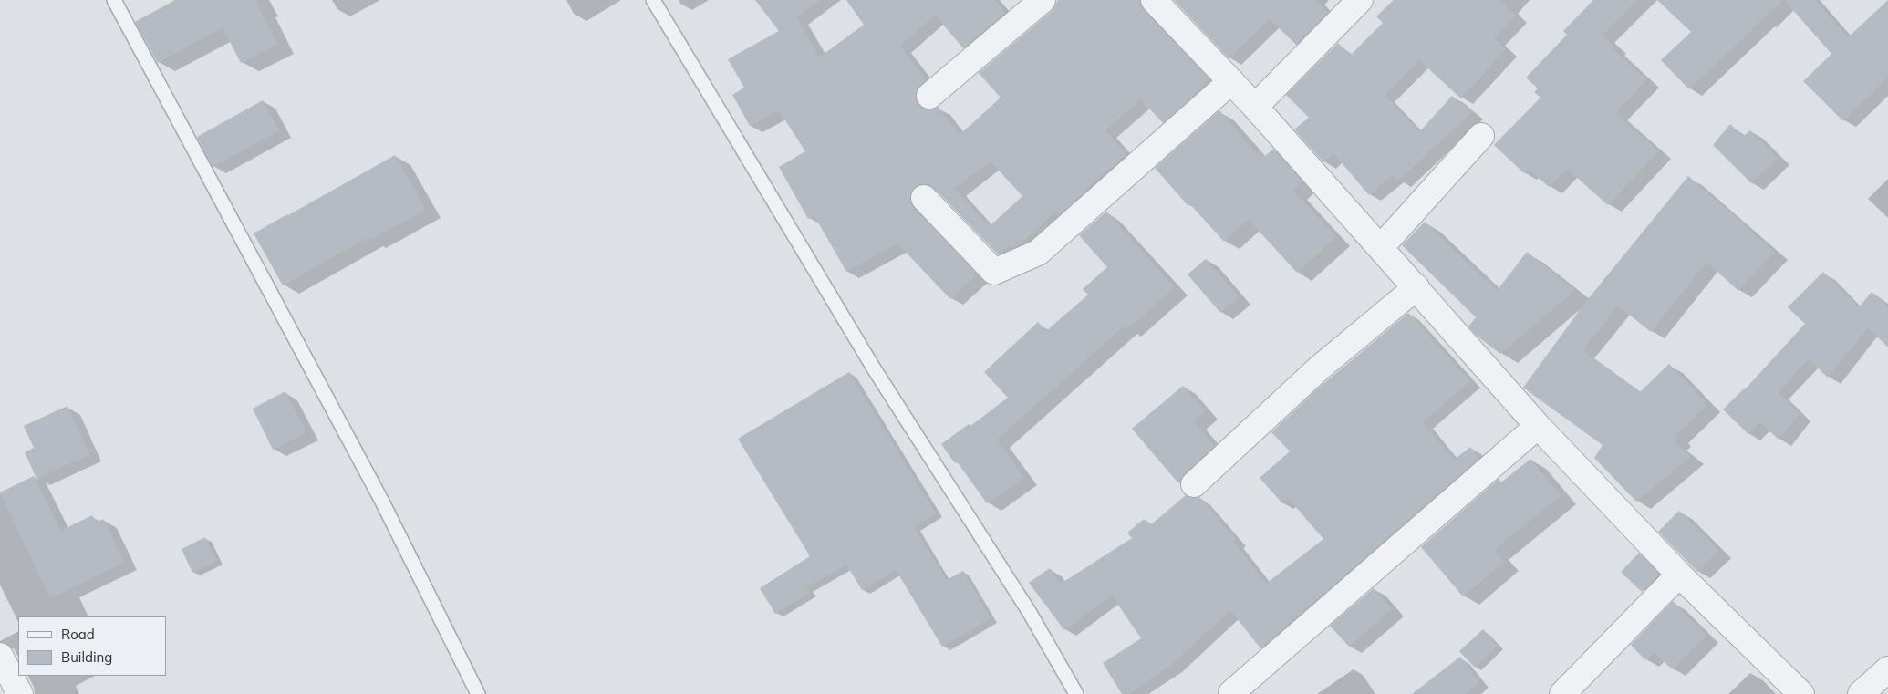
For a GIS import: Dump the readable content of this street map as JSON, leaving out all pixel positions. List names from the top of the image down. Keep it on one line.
{"legend":["Road","Building"]}
